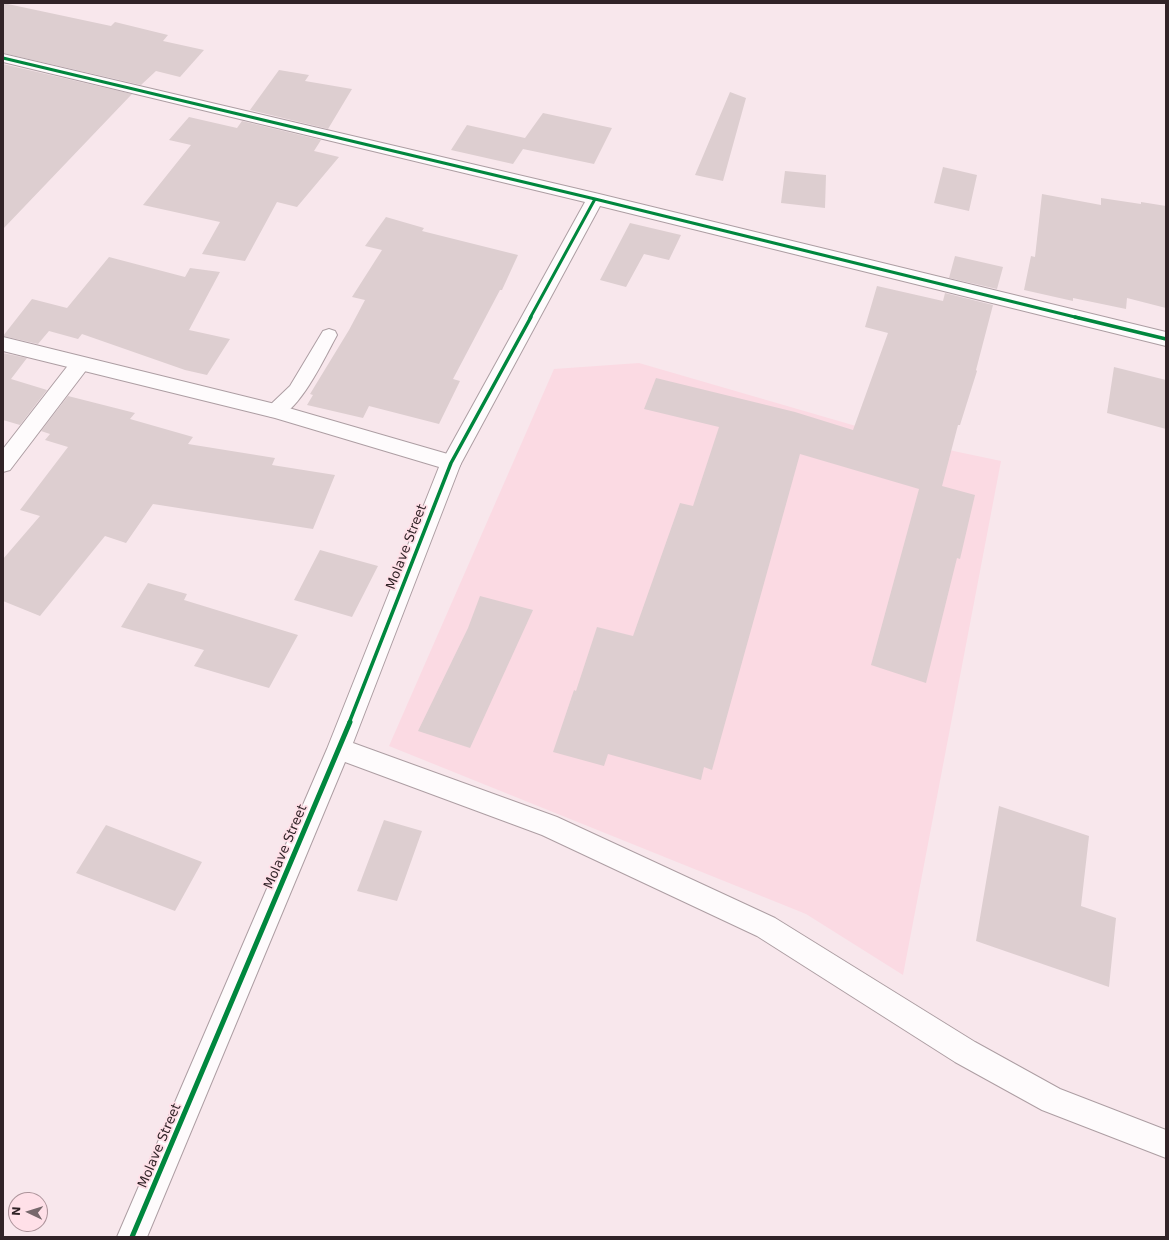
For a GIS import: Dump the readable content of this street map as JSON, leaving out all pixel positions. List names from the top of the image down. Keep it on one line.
{"streets":{"street":["Molave Street"]},"north":"left"}
